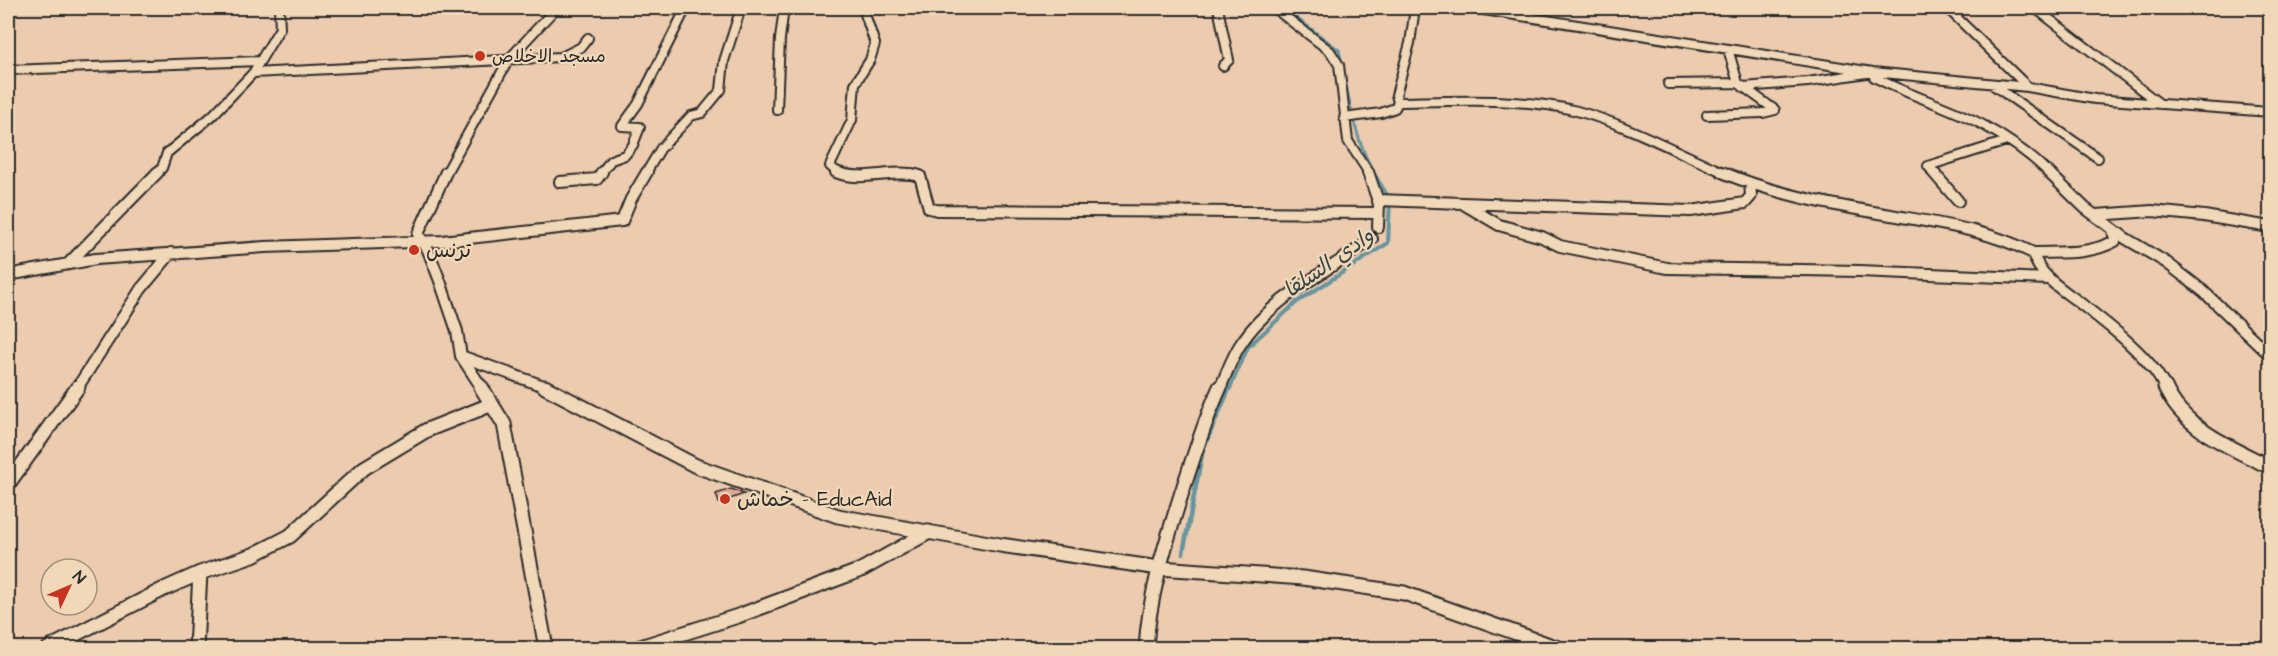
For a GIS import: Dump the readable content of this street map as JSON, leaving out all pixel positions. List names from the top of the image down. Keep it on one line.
{"water":["وادي السلقا"],"places":["مسجد الاخلاص","ترنس","خماش - EducAid"],"north":"top right"}
